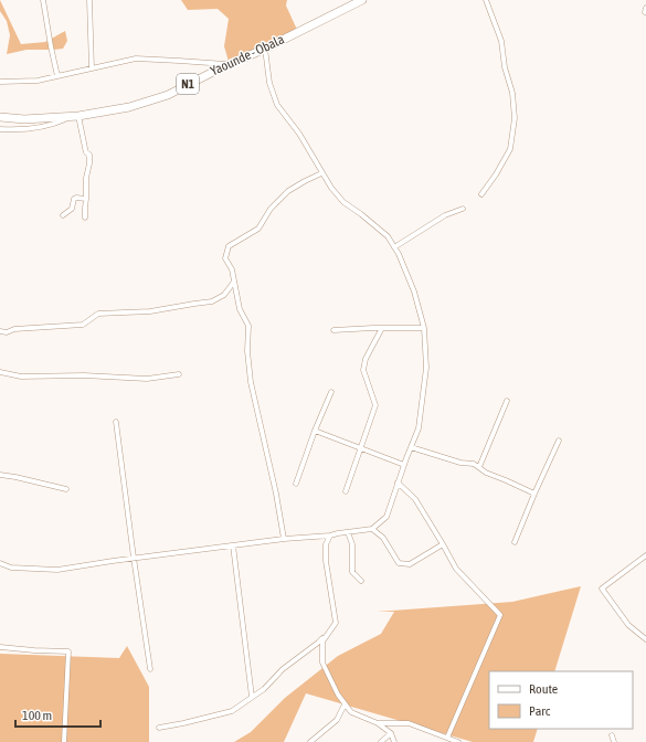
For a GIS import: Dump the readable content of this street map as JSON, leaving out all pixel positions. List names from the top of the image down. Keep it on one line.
{"streets":{"highway":["Yaounde - Obala","N1"]},"legend":["Route","Parc"],"scale_bar":"100 m"}
